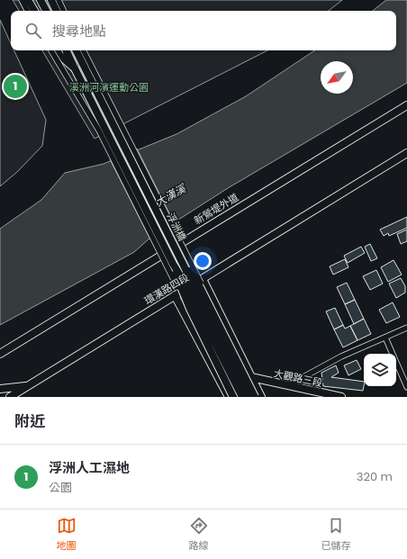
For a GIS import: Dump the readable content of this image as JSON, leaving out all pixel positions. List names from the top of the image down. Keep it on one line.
{"streets":{"street":["新鶯堤外道","浮洲橋","環漢路四段","大觀路三段"]},"water":["大漢溪"],"parks":["溪洲河濱運動公園"],"north":"bottom left","page":{"search":"搜尋地點","pins":"1","heading":"附近","list":[{"mark":"1","name":"浮洲人工濕地","note":"公園","value":"320 m"}],"nav":["地圖","路線","已儲存"]}}
